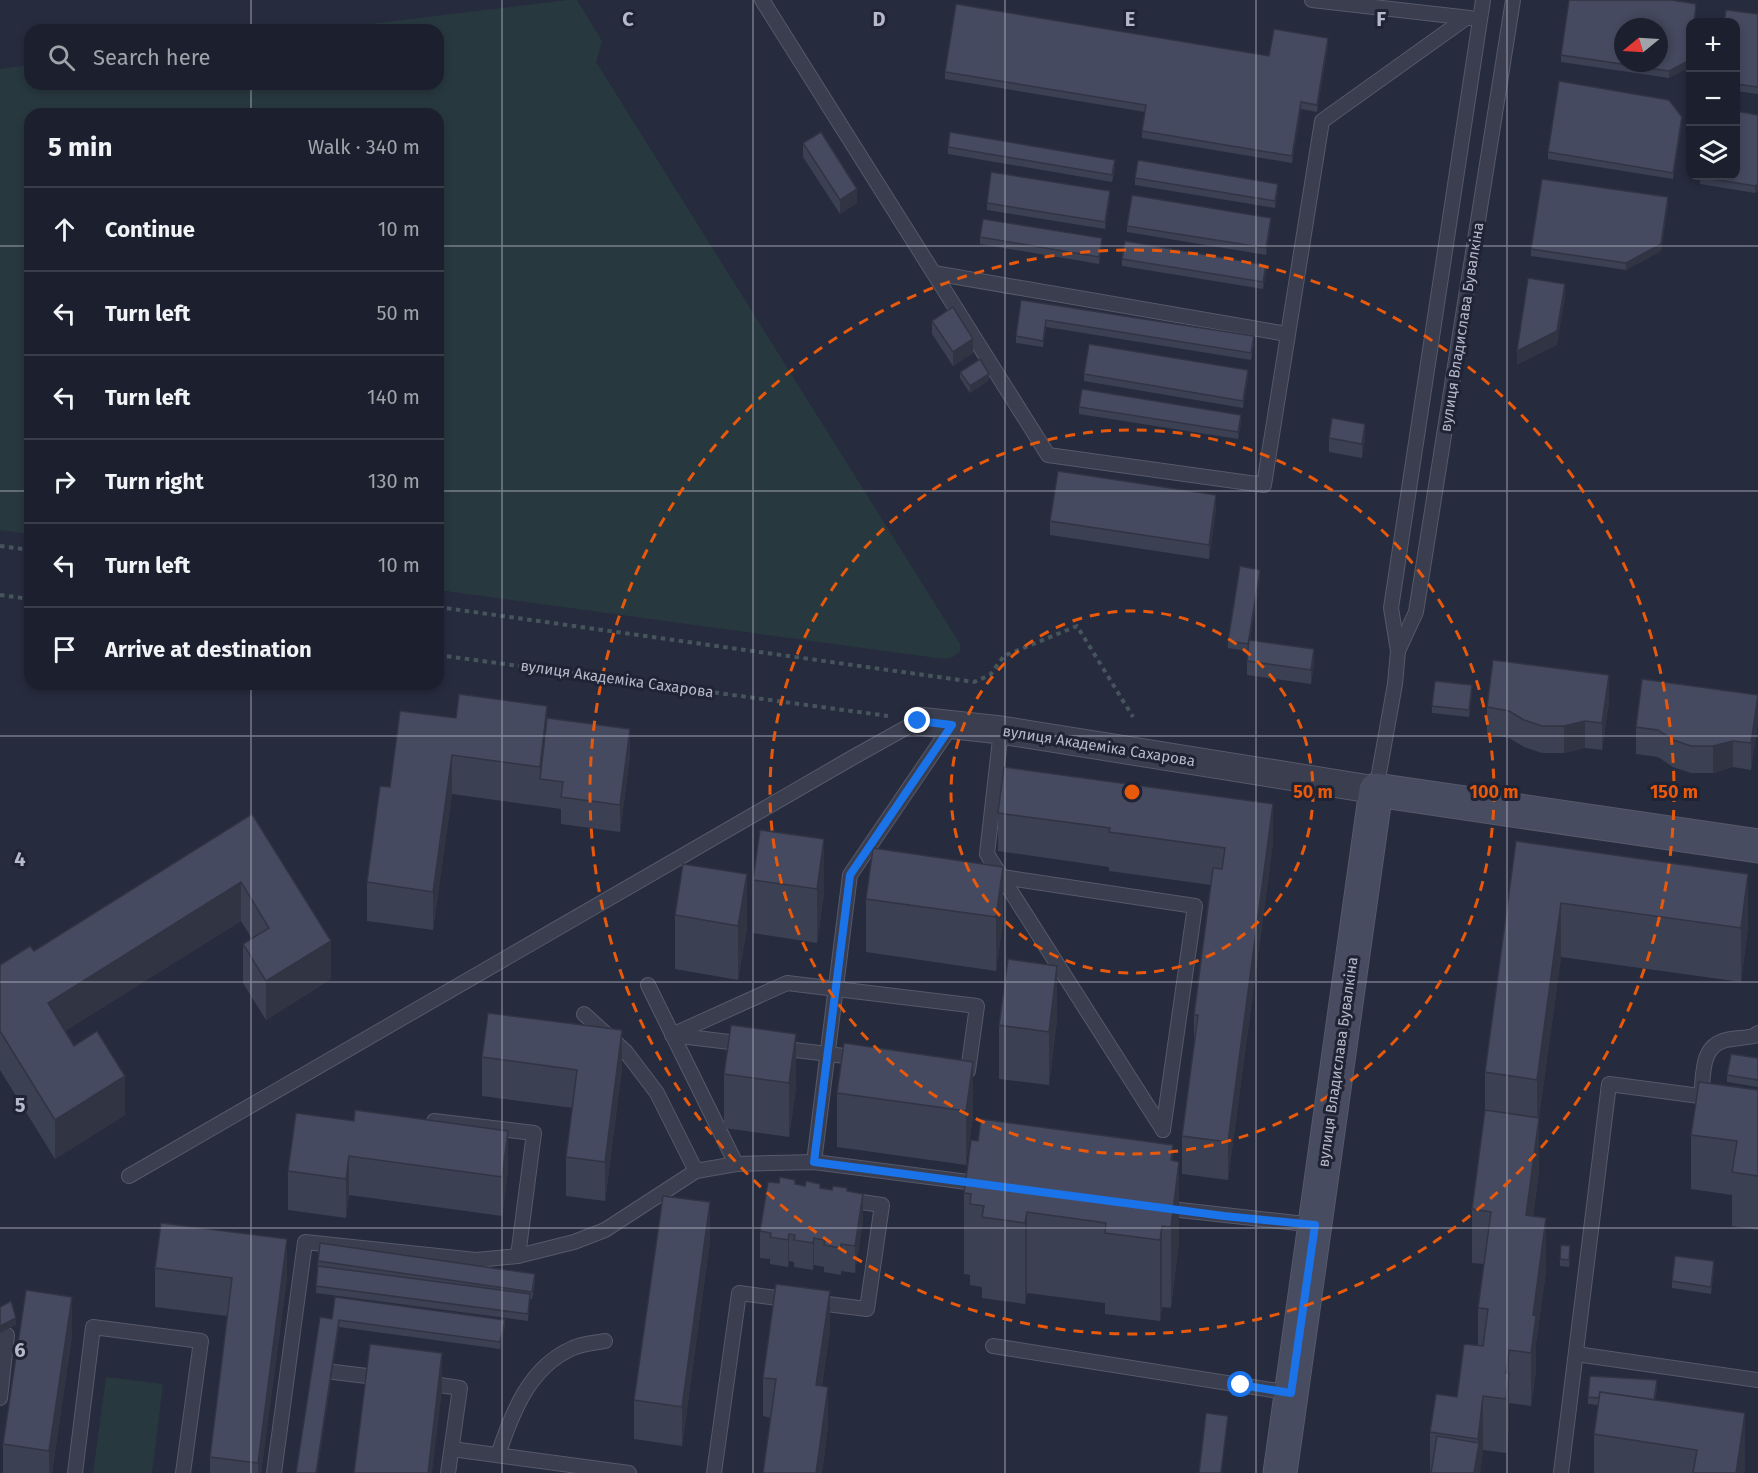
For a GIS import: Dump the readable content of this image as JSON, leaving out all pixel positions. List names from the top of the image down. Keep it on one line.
{"streets":{"street":["вулиця Владислава Бувалкіна","вулиця Академіка Сахарова"]},"crossings":[["вулиця Владислава Бувалкіна","вулиця Академіка Сахарова"]],"north":"left","page":{"map_buttons":["+","−"],"search":"Search here","heading":["5 min","Walk · 340 m"],"list":[["Continue","10 m"],["Turn left","50 m"],["Turn left","140 m"],["Turn right","130 m"],["Turn left","10 m"],"Arrive at destination"]},"grid":{"columns":["C","D","E","F"],"rows":["4","5","6"]},"rings":["50 m","100 m","150 m"]}
